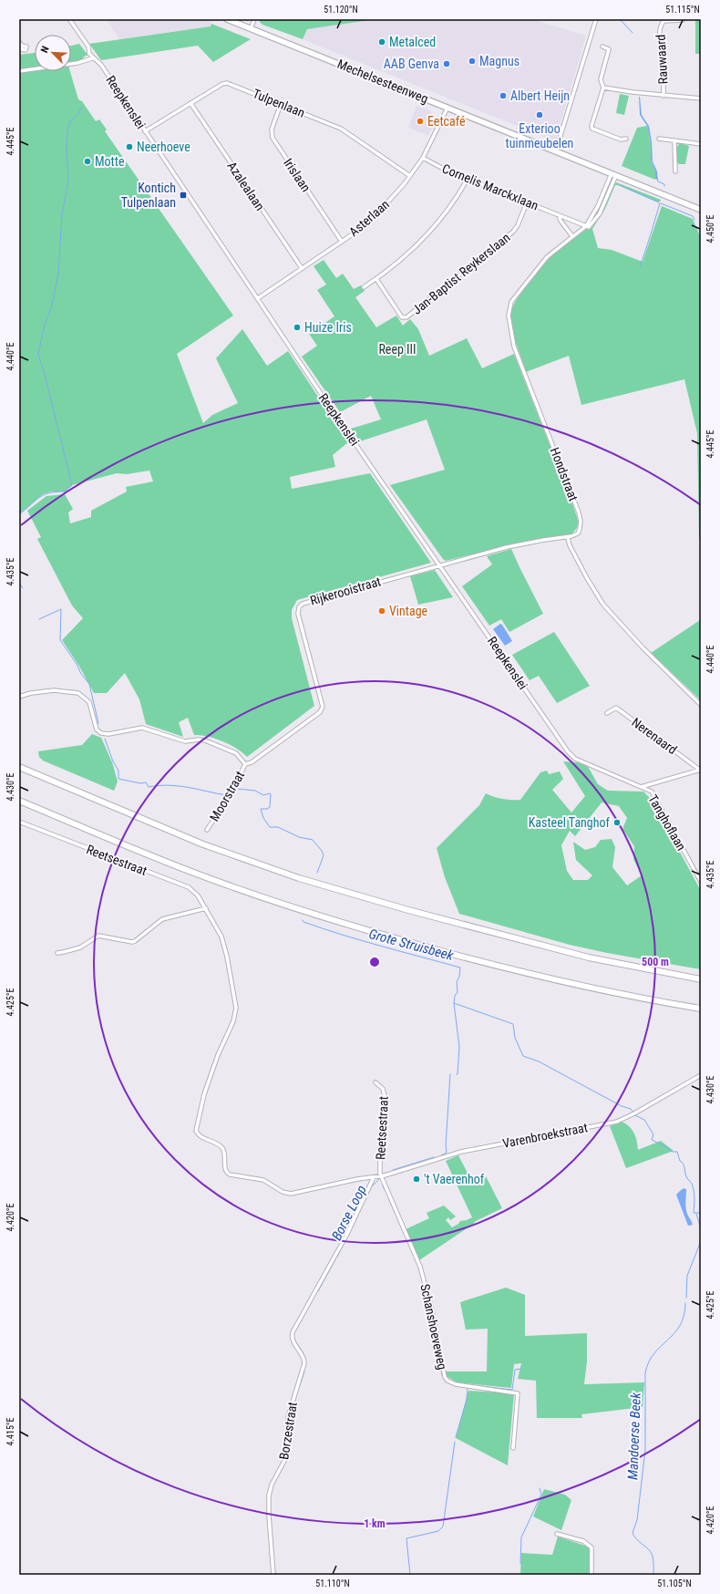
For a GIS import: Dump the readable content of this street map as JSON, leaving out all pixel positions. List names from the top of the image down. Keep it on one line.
{"streets":{"main road":["Mechelsesteenweg"],"street":["Rauwaard","Reepkenslei","Tulpenlaan","Irislaan","Azalealaan","Cornelis Marckxlaan","Asterlaan","Jan-Baptist Reykerslaan","Hondstraat","Rijkerooistraat","Nerenaard","Moorstraat","Tanghoflaan","Reetsestraat","Varenbroekstraat","Schanshoeveweg","Borzestraat"]},"crossings":[["Mechelsesteenweg","Asterlaan"],["Mechelsesteenweg","Hondstraat"],["Reepkenslei","Tulpenlaan"],["Reepkenslei","Asterlaan"],["Reepkenslei","Rijkerooistraat"],["Reepkenslei","Tanghoflaan"],["Tulpenlaan","Irislaan"],["Tulpenlaan","Azalealaan"],["Tulpenlaan","Asterlaan"],["Irislaan","Asterlaan"],["Azalealaan","Asterlaan"],["Cornelis Marckxlaan","Asterlaan"],["Cornelis Marckxlaan","Jan-Baptist Reykerslaan"],["Cornelis Marckxlaan","Hondstraat"],["Hondstraat","Rijkerooistraat"],["Rijkerooistraat","Moorstraat"],["Reetsestraat","Varenbroekstraat"],["Reetsestraat","Schanshoeveweg"],["Reetsestraat","Borzestraat"],["Varenbroekstraat","Schanshoeveweg"],["Varenbroekstraat","Borzestraat"]],"water":["Grote Struisbeek","Borse Loop","Mandoerse Beek"],"parks":["Reep III"],"places":{"other":["Metalced","Magnus","AAB Genva","Albert Heijn","Exterioo tuinmeubelen","Eetcafé","Neerhoeve","Motte","Huize Iris","Vintage","Kasteel Tanghof","'t Vaerenhof"],"transit":["Kontich Tulpenlaan"]},"north":"top left","coordinates":["51.120°N","51.115°N","4.445°E","4.450°E","4.440°E","4.435°E","4.430°E","4.425°E","4.420°E","4.415°E","51.110°N","51.105°N"],"rings":["500 m","1 km"]}
